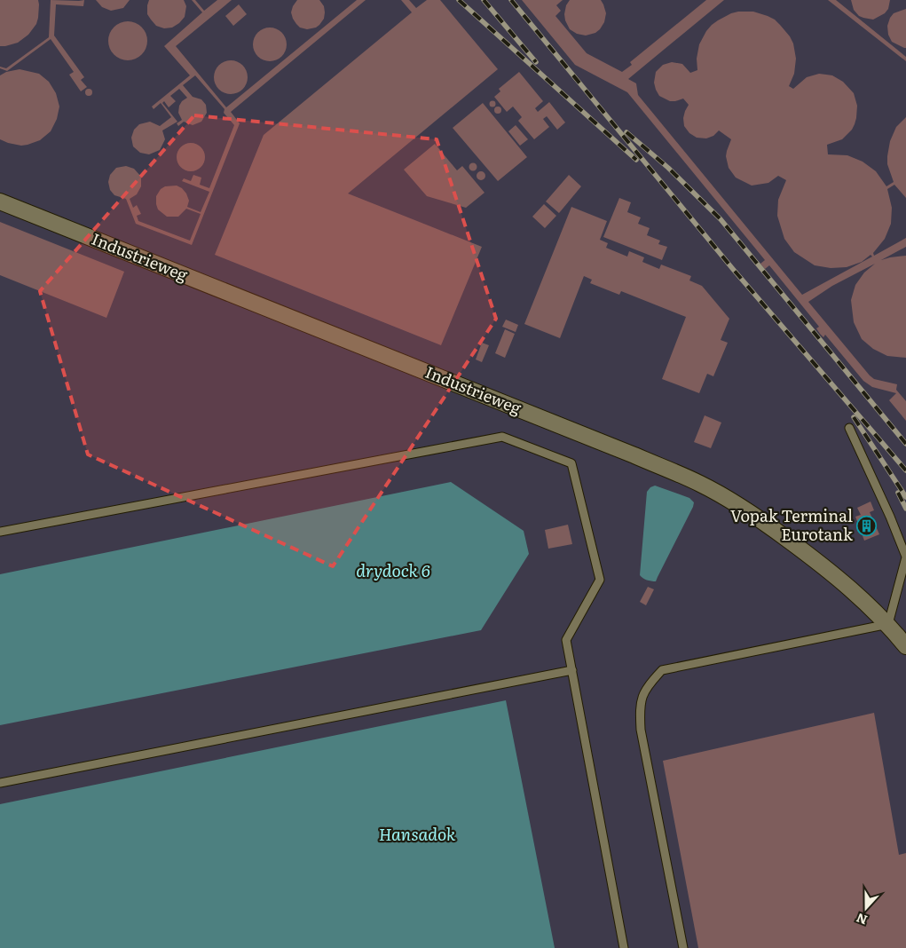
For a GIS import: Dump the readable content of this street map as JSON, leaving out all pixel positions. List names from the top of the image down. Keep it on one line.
{"streets":{"street":["Industrieweg"]},"water":["drydock 6","Hansadok"],"places":{"building":["Vopak Terminal Eurotank"]},"north":"bottom"}
